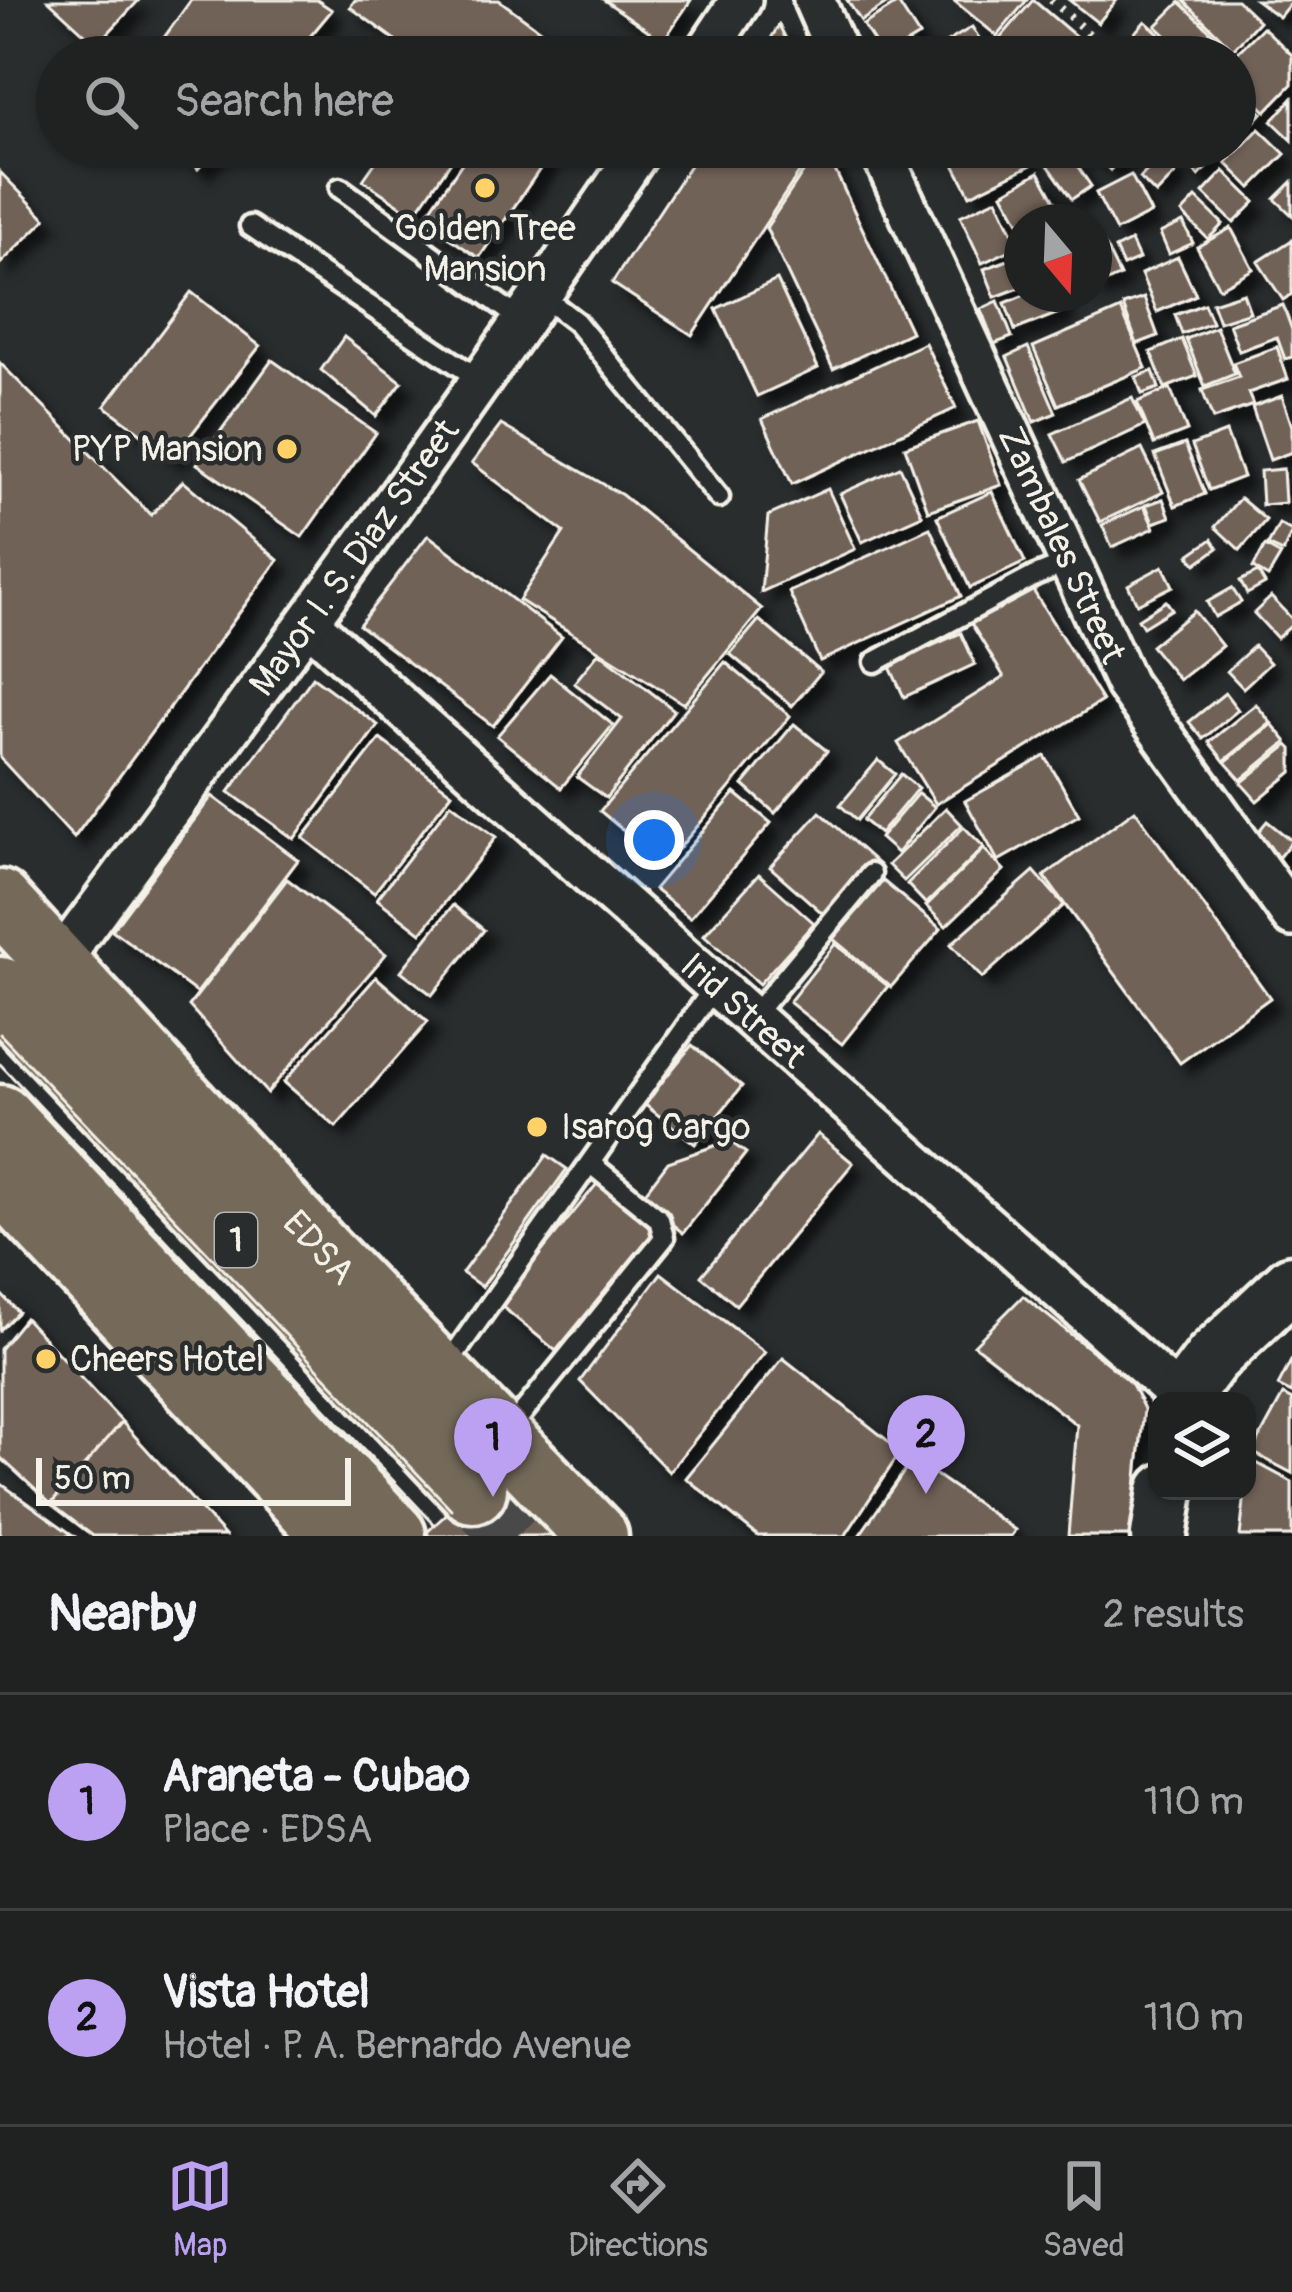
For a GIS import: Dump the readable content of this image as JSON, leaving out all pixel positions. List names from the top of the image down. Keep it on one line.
{"streets":{"highway":["1","EDSA"],"street":["Zambales Street","Mayor I. S. Diaz Street","Irid Street"]},"crossings":[["Mayor I. S. Diaz Street","Irid Street"],["Mayor I. S. Diaz Street","EDSA"]],"places":["Golden Tree Mansion","PYP Mansion","Isarog Cargo","Cheers Hotel"],"scale_bar":"50 m","north":"bottom","page":{"search":"Search here","pins":["2","1"],"scale":"50 m","heading":["Nearby","2 results"],"list":[{"mark":"1","name":"Araneta - Cubao","note":"Place · EDSA","value":"110 m"},{"mark":"2","name":"Vista Hotel","note":"Hotel · P. A. Bernardo Avenue","value":"110 m"}],"nav":["Map","Directions","Saved"]}}
